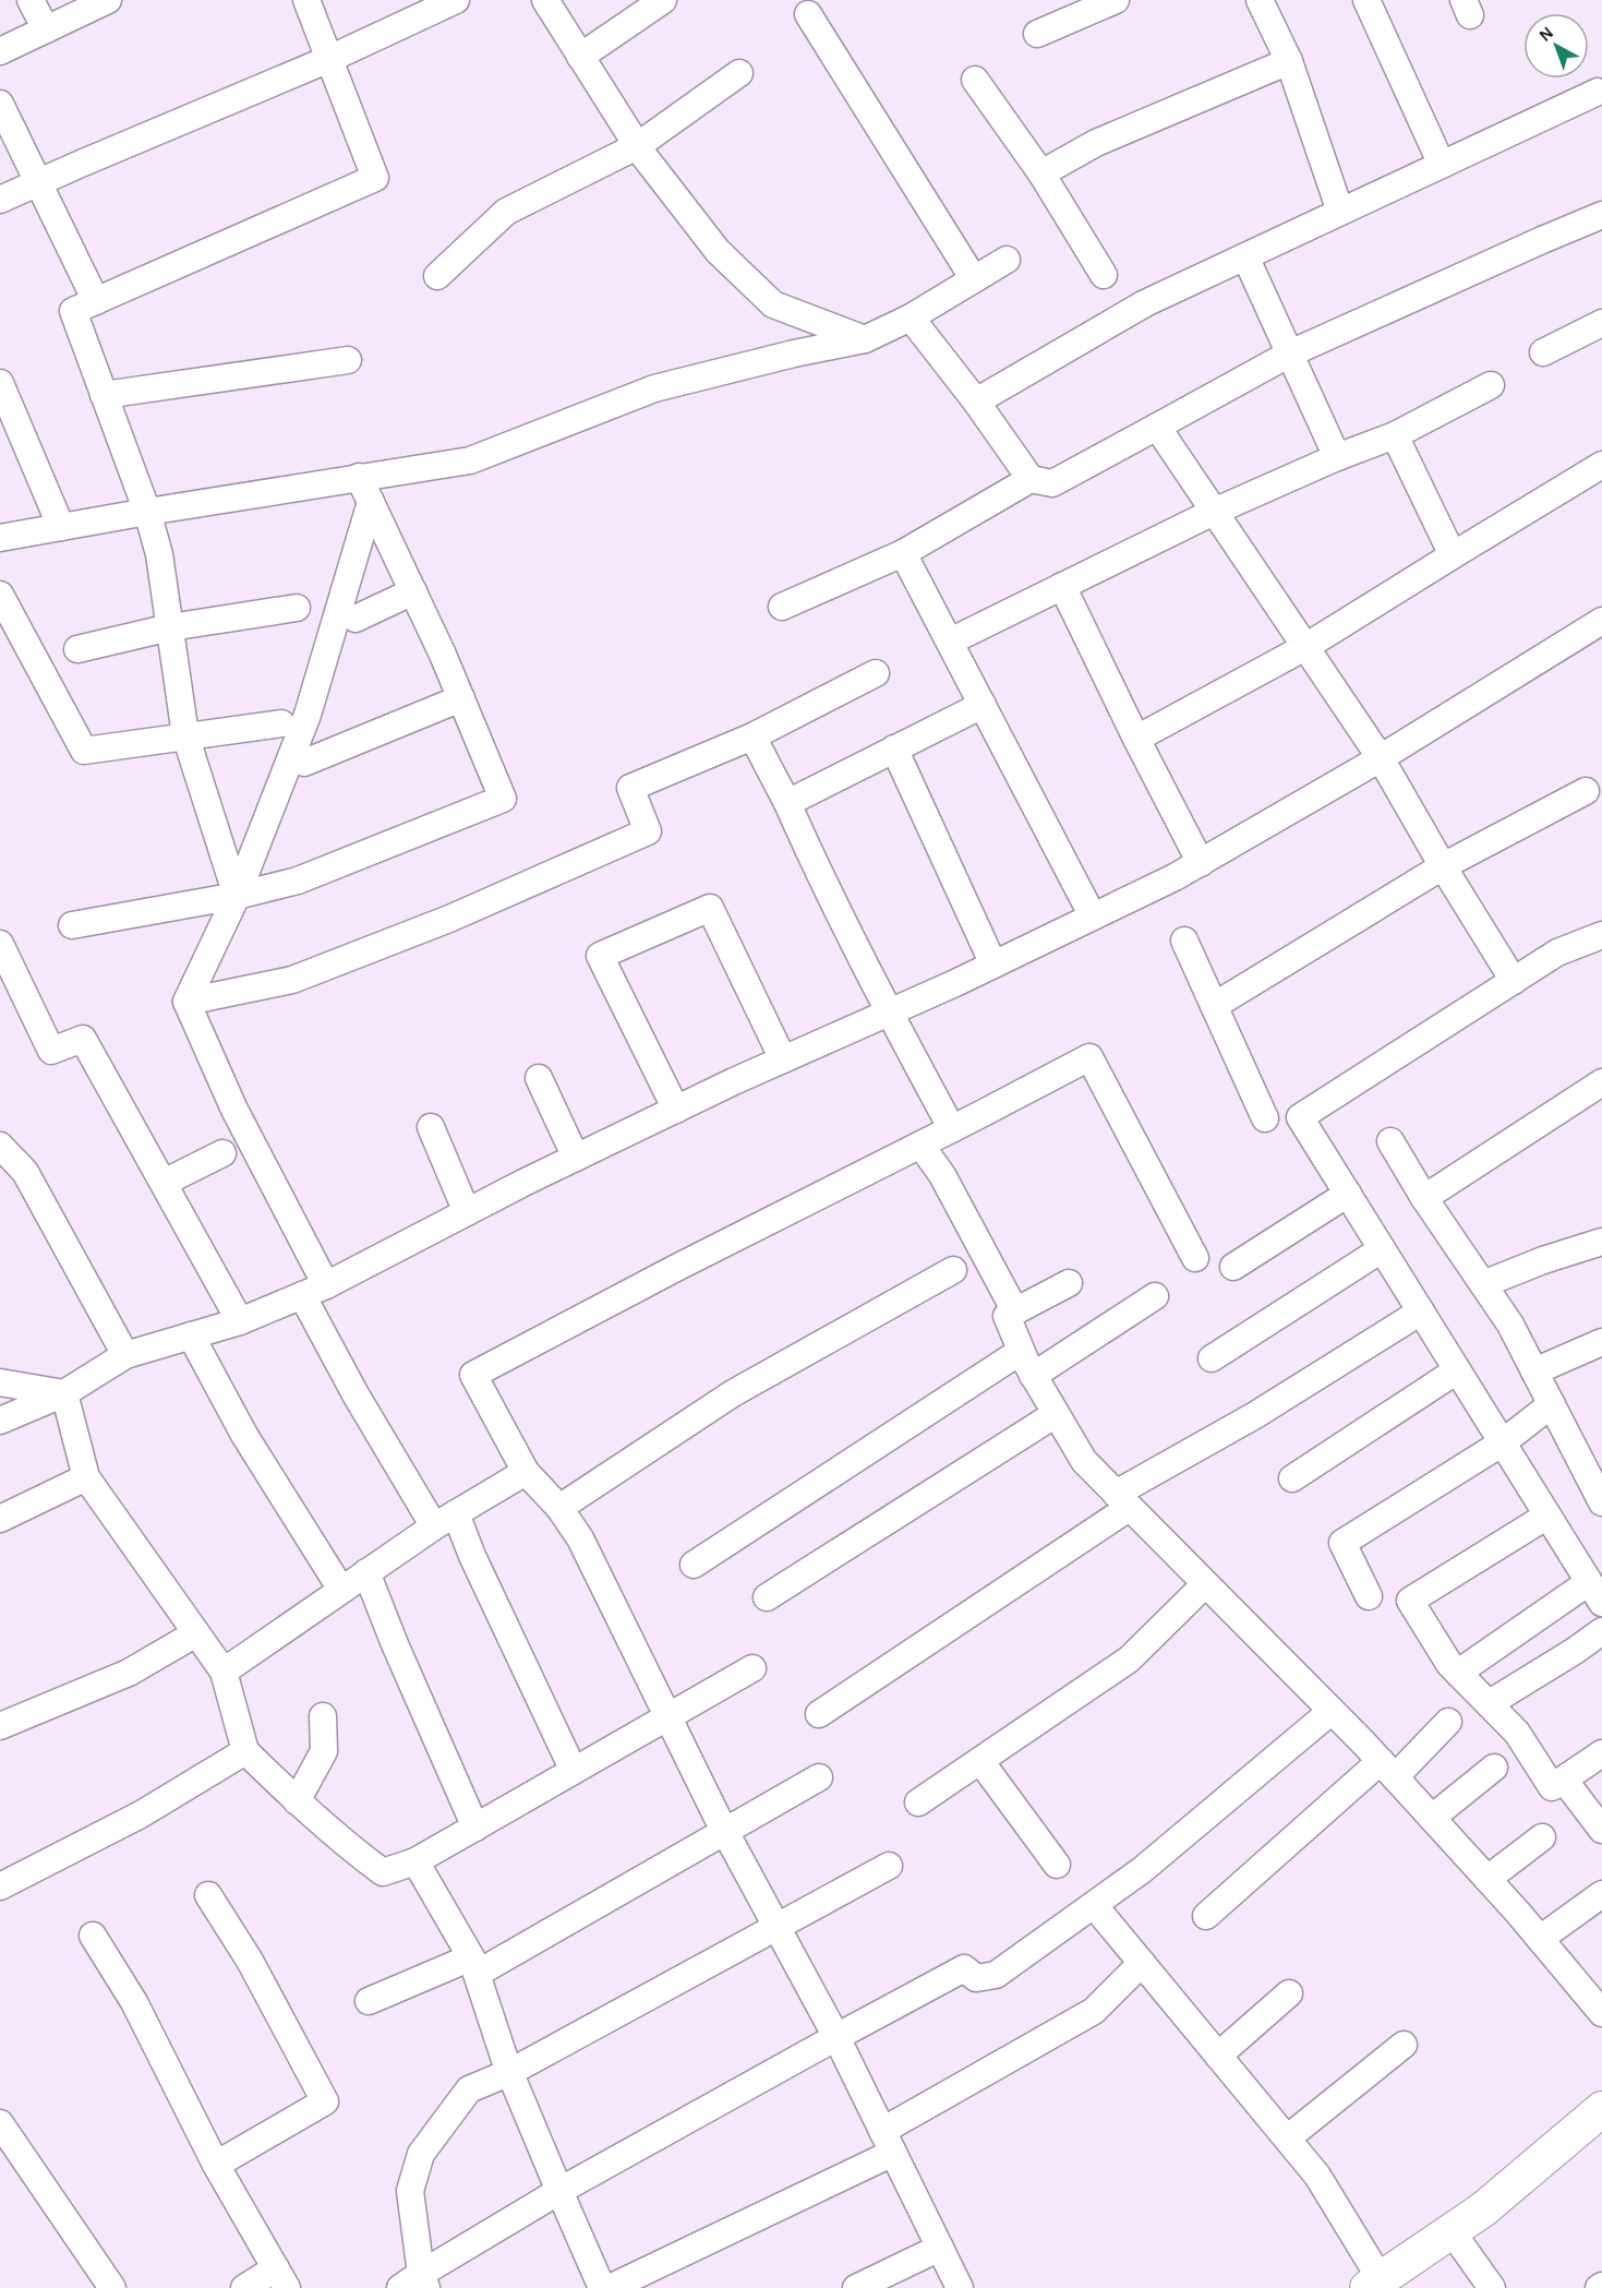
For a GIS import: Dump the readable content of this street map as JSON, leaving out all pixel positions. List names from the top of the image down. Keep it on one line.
{"north":"top left"}
